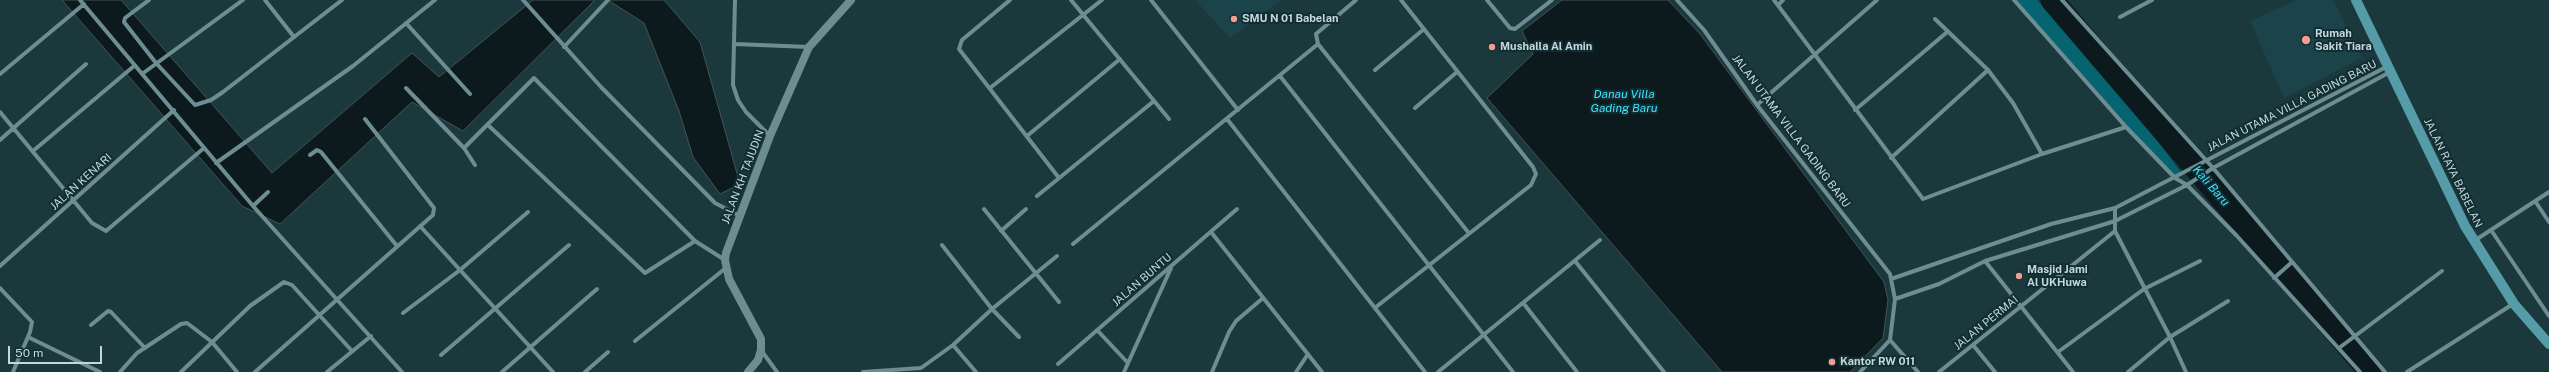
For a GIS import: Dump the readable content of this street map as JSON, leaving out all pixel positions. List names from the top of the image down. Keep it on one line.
{"streets":{"main road":["JALAN RAYA BABELAN"],"street":["JALAN UTAMA VILLA GADING BARU","JALAN KH TAJUDIN","JALAN KENARI","JALAN BUNTU","JALAN PERMAI"]},"crossings":[["JALAN UTAMA VILLA GADING BARU","JALAN RAYA BABELAN"]],"water":["Danau Villa Gading Baru","Kali Baru"],"places":["SMU N 01 Babelan","Rumah Sakit Tiara","Mushalla Al Amin","Masjid Jami Al UKHuwa","Kantor RW 011"],"scale_bar":"50 m"}
